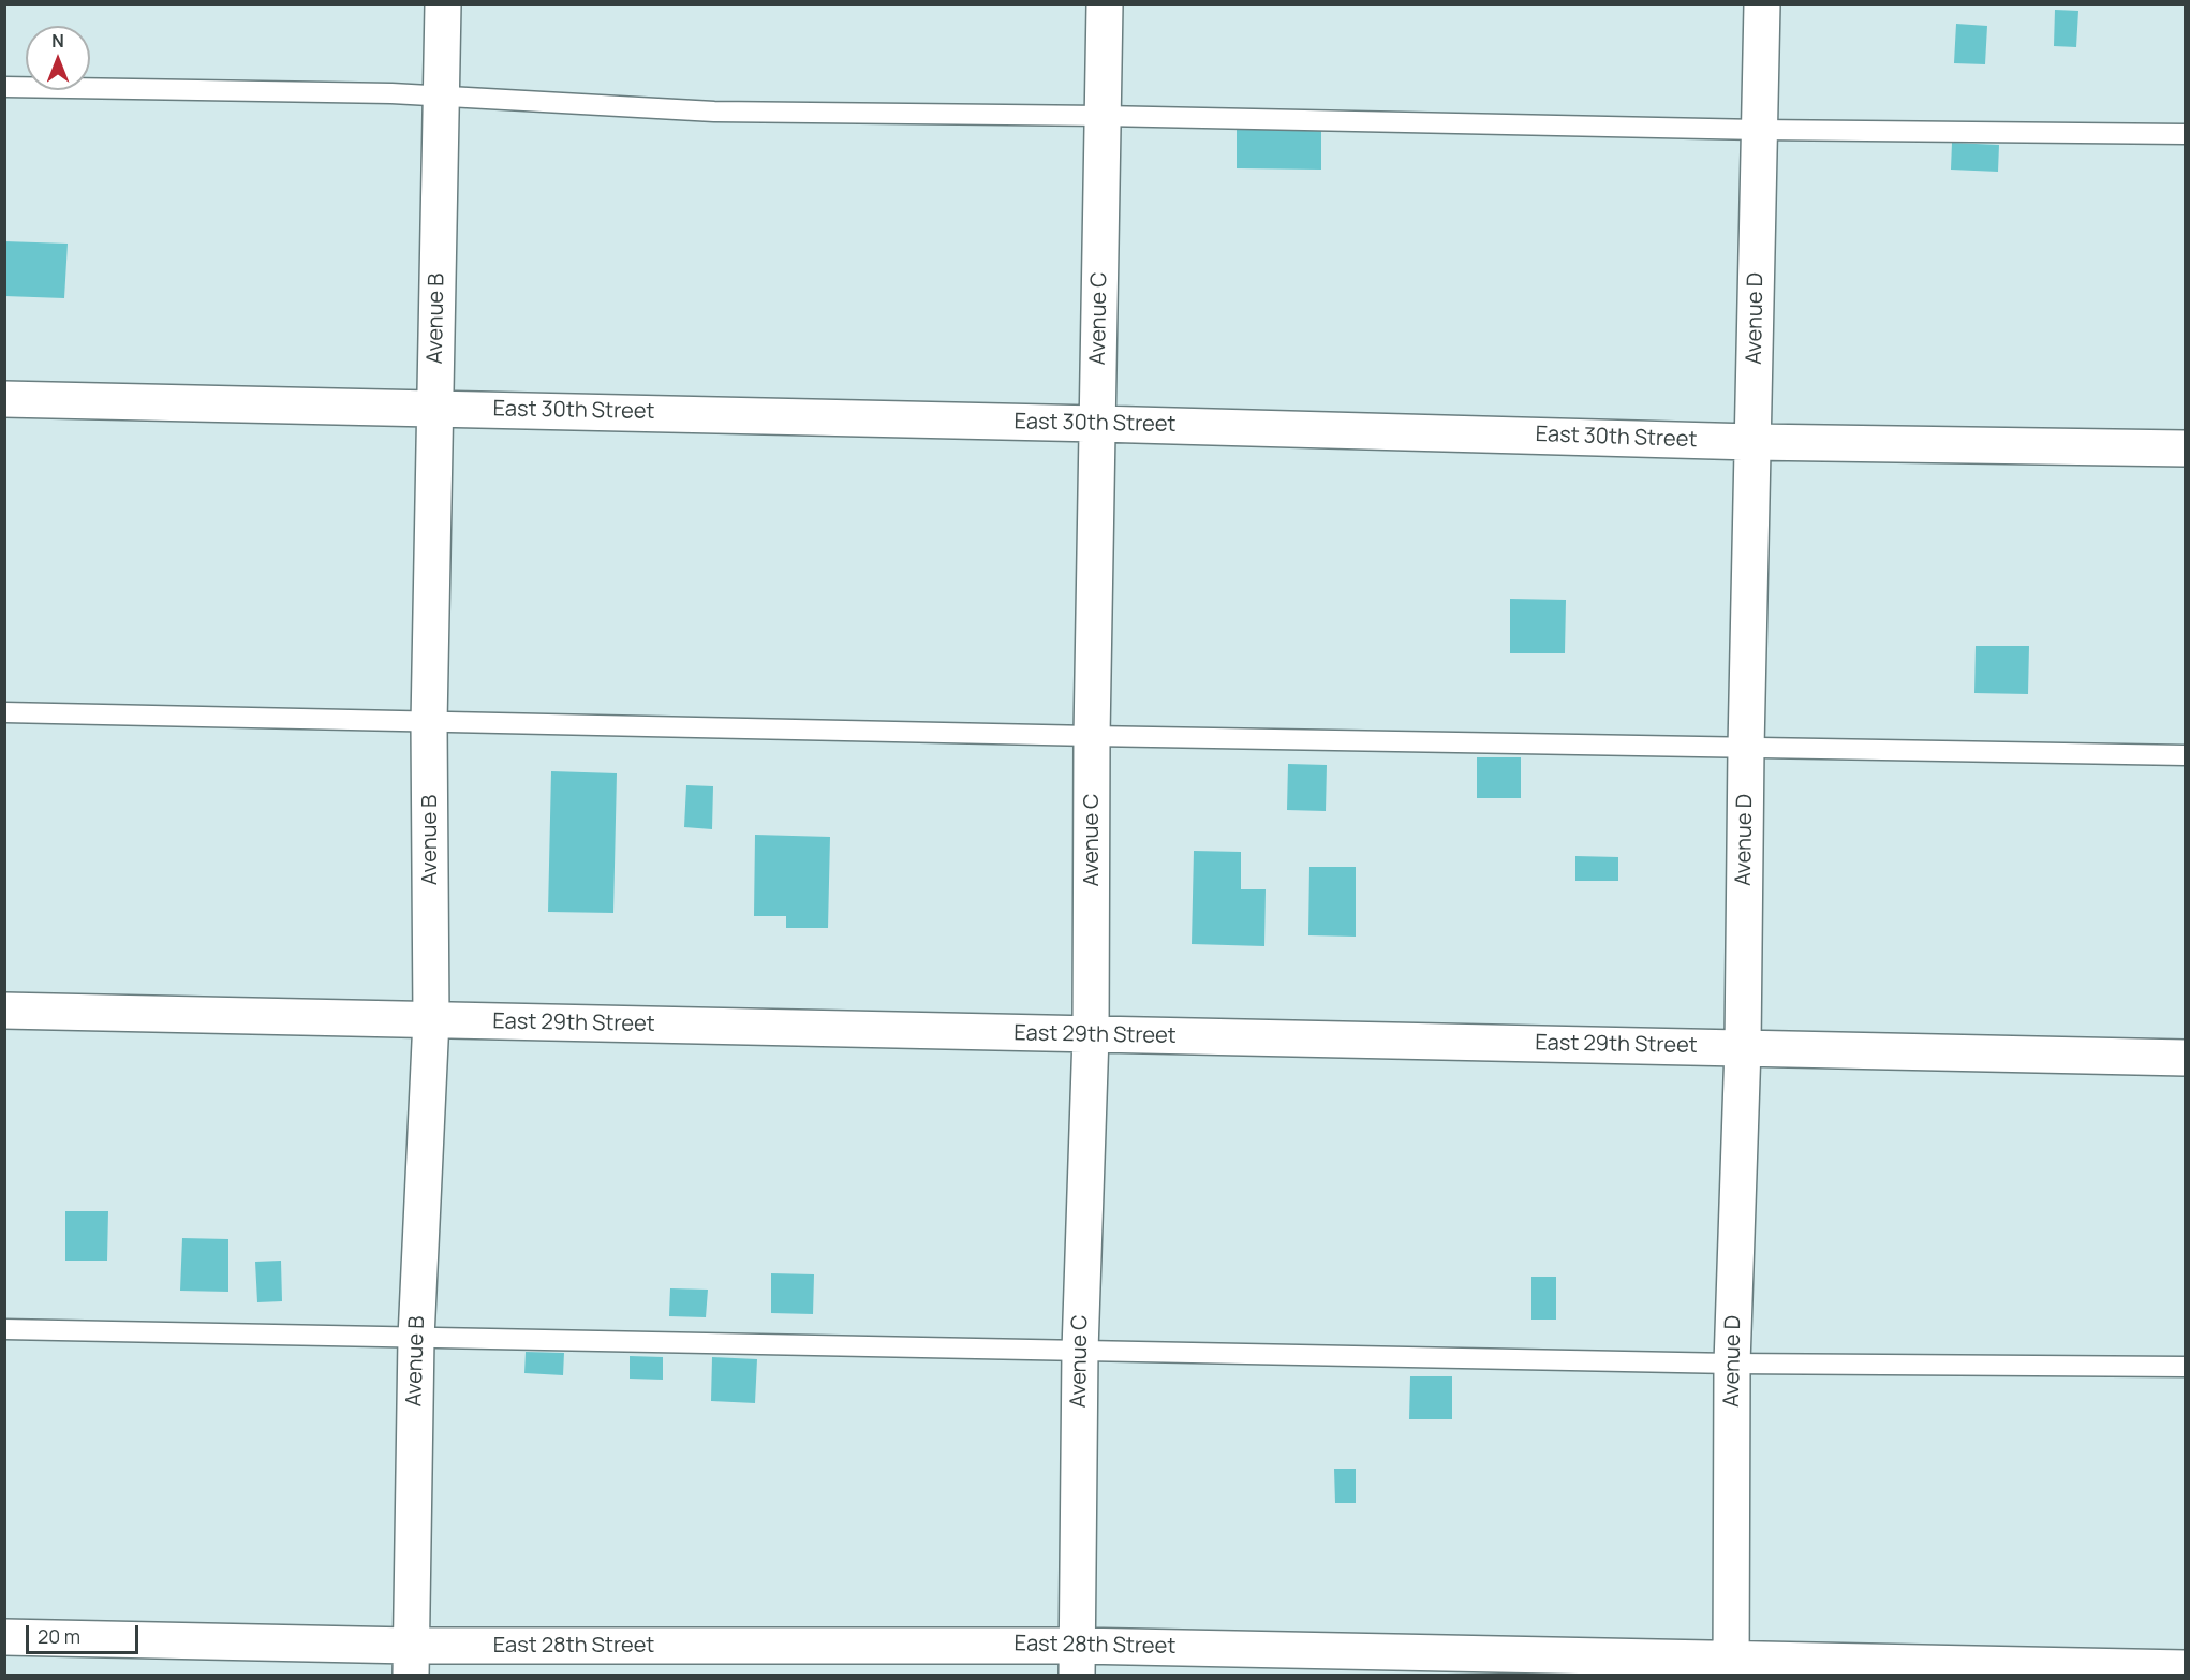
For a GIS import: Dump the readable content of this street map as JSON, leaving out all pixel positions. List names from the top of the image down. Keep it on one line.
{"streets":{"street":["Avenue B","Avenue C","Avenue D","East 30th Street","East 29th Street","East 28th Street"]},"crossings":[["Avenue B","East 30th Street"],["Avenue B","East 29th Street"],["Avenue B","East 28th Street"],["Avenue C","East 30th Street"],["Avenue C","East 29th Street"],["Avenue C","East 28th Street"],["Avenue D","East 30th Street"],["Avenue D","East 29th Street"],["Avenue D","East 28th Street"]],"scale_bar":"20 m","north":"top"}
